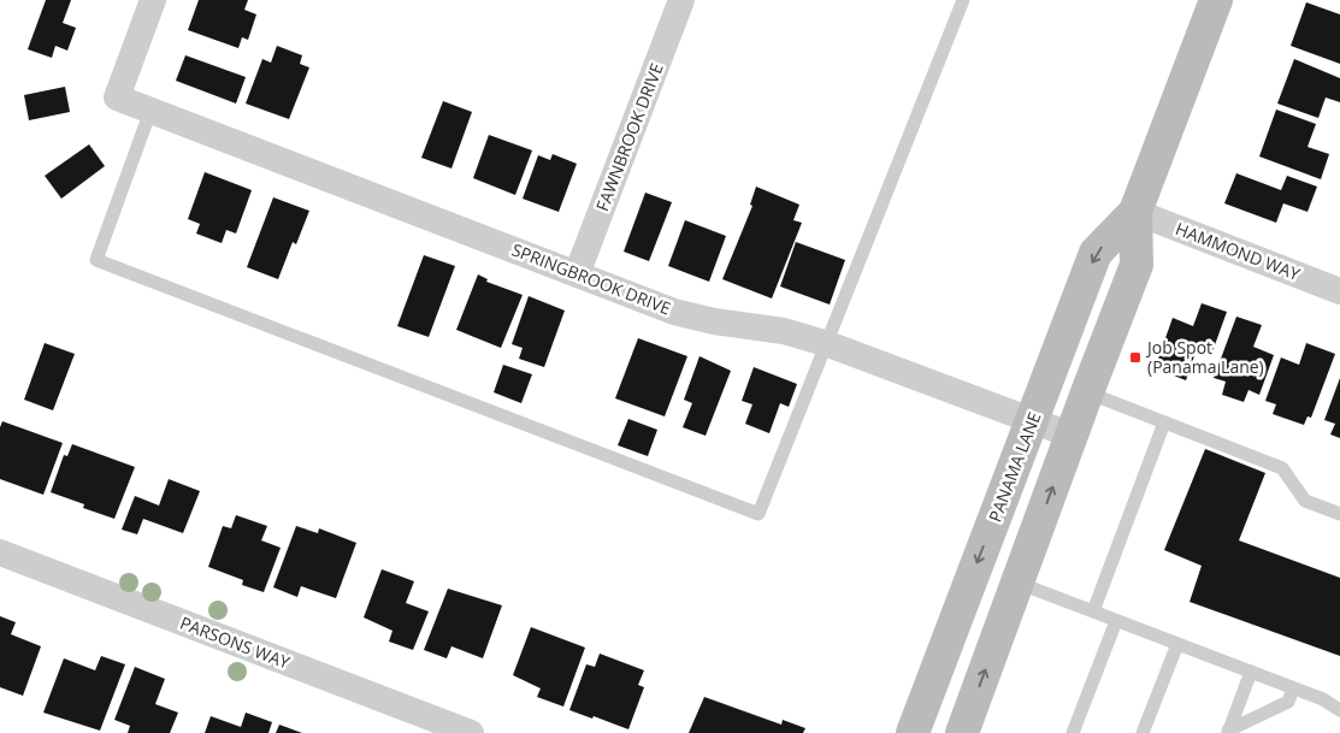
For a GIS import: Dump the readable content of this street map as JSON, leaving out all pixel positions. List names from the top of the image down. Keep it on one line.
{"streets":{"main road":["PANAMA LANE"],"street":["FAWNBROOK DRIVE","HAMMOND WAY","SPRINGBROOK DRIVE","PARSONS WAY"]},"crossings":[["FAWNBROOK DRIVE","SPRINGBROOK DRIVE"],["HAMMOND WAY","PANAMA LANE"],["SPRINGBROOK DRIVE","PANAMA LANE"]],"places":{"transit":["Job Spot (Panama Lane)"]}}
